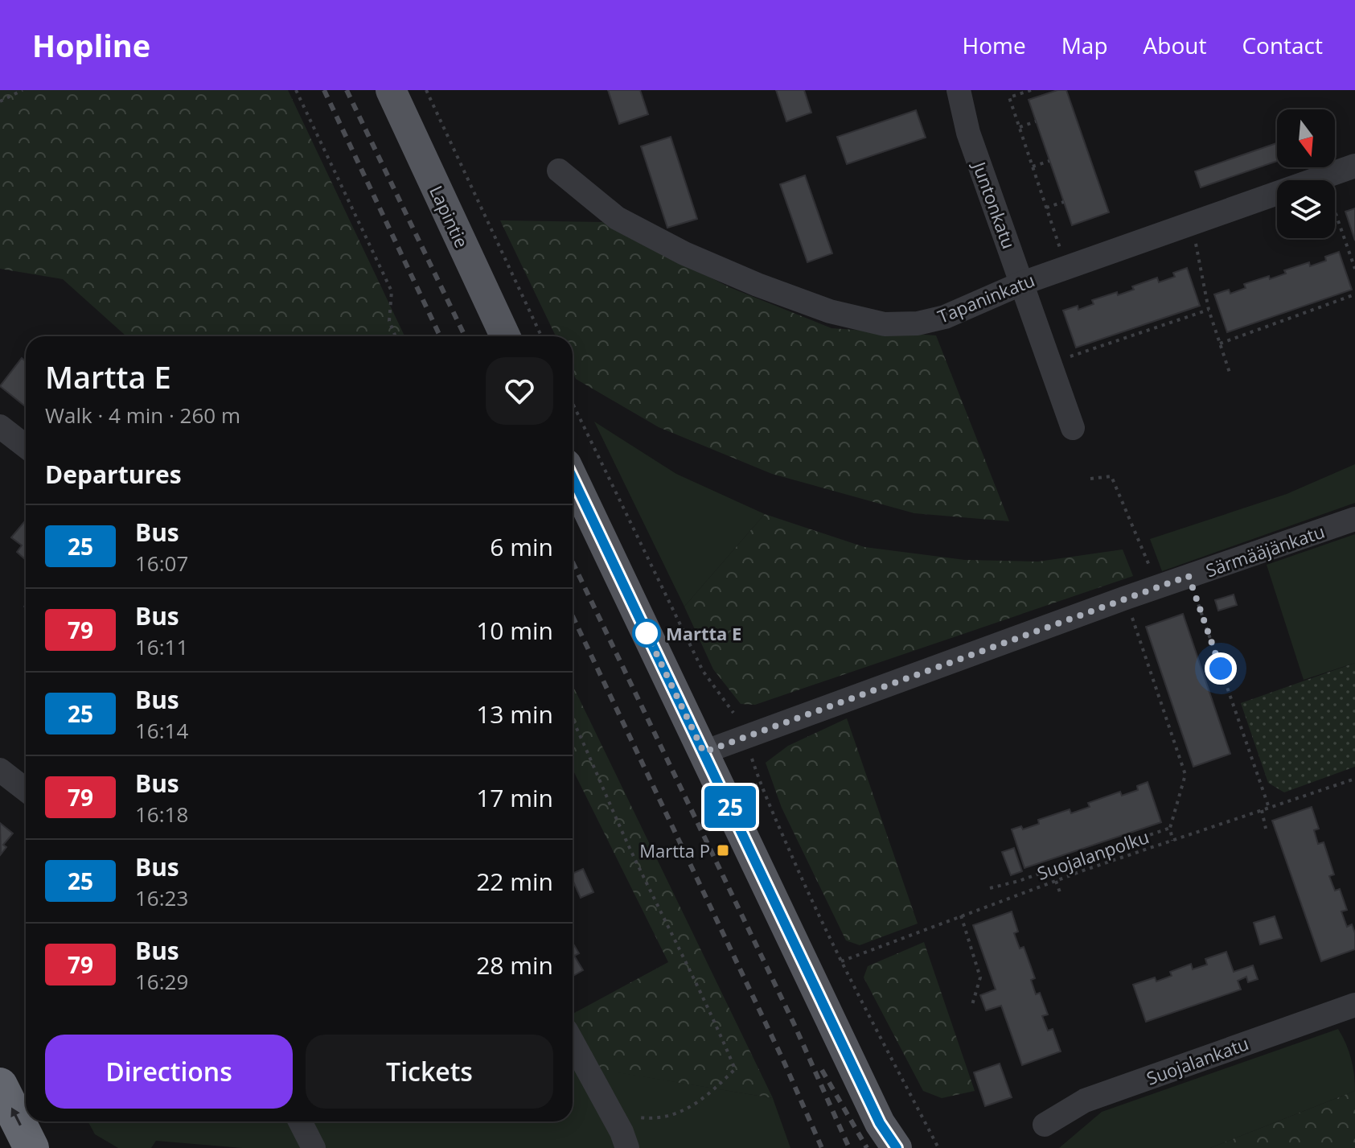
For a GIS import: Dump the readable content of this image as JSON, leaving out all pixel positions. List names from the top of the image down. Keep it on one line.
{"streets":{"main road":["Lapintie"],"street":["Juntonkatu","Tapaninkatu","Särmääjänkatu","Suojalankatu"],"path":["Suojalanpolku"]},"crossings":[["Juntonkatu","Tapaninkatu"]],"places":{"other":["Martta E"],"transit":["Martta P"]},"lines":["bus line 25"],"north":"bottom","page":{"header":"Hopline","nav":["Home","Map","About","Contact"],"on_map":"25","heading":[["Martta E","Walk · 4 min · 260 m"],"Departures"],"list":[{"mark":"25","name":"Bus","note":"16:07","value":"6 min"},{"mark":"79","name":"Bus","note":"16:11","value":"10 min"},{"mark":"25","name":"Bus","note":"16:14","value":"13 min"},{"mark":"79","name":"Bus","note":"16:18","value":"17 min"},{"mark":"25","name":"Bus","note":"16:23","value":"22 min"},{"mark":"79","name":"Bus","note":"16:29","value":"28 min"}],"buttons":["Directions","Tickets"]}}
